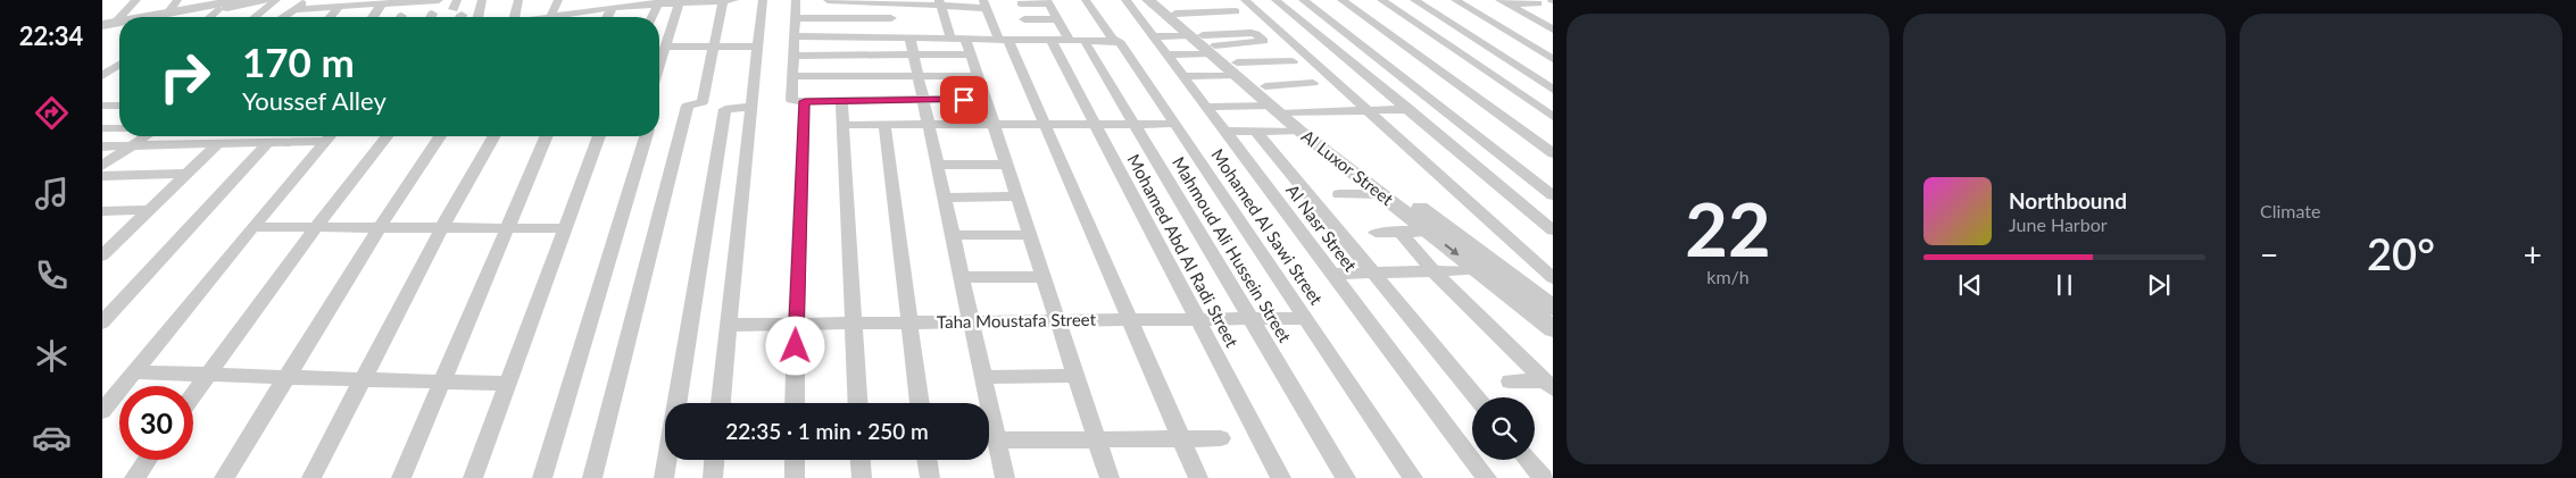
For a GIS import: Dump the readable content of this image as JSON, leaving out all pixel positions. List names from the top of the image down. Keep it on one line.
{"streets":{"street":["Al Luxor Street","Mohamed Al Sawi Street","Al Nasr Street","Mahmoud Ali Hussein Street","Mohamed Abd Al Radi Street","Taha Moustafa Street"]},"crossings":[["Mohamed Al Sawi Street","Taha Moustafa Street"],["Mahmoud Ali Hussein Street","Taha Moustafa Street"],["Mohamed Abd Al Radi Street","Taha Moustafa Street"]],"page":{"tabs":"22:34","tile":[["22","km/h"],"Climate"],"turn":["170 m","Youssef Alley"],"song":["Northbound","June Harbor"],"heat":["−","20°","+"],"limit":"30","trip":"22:35 · 1 min · 250 m"}}
